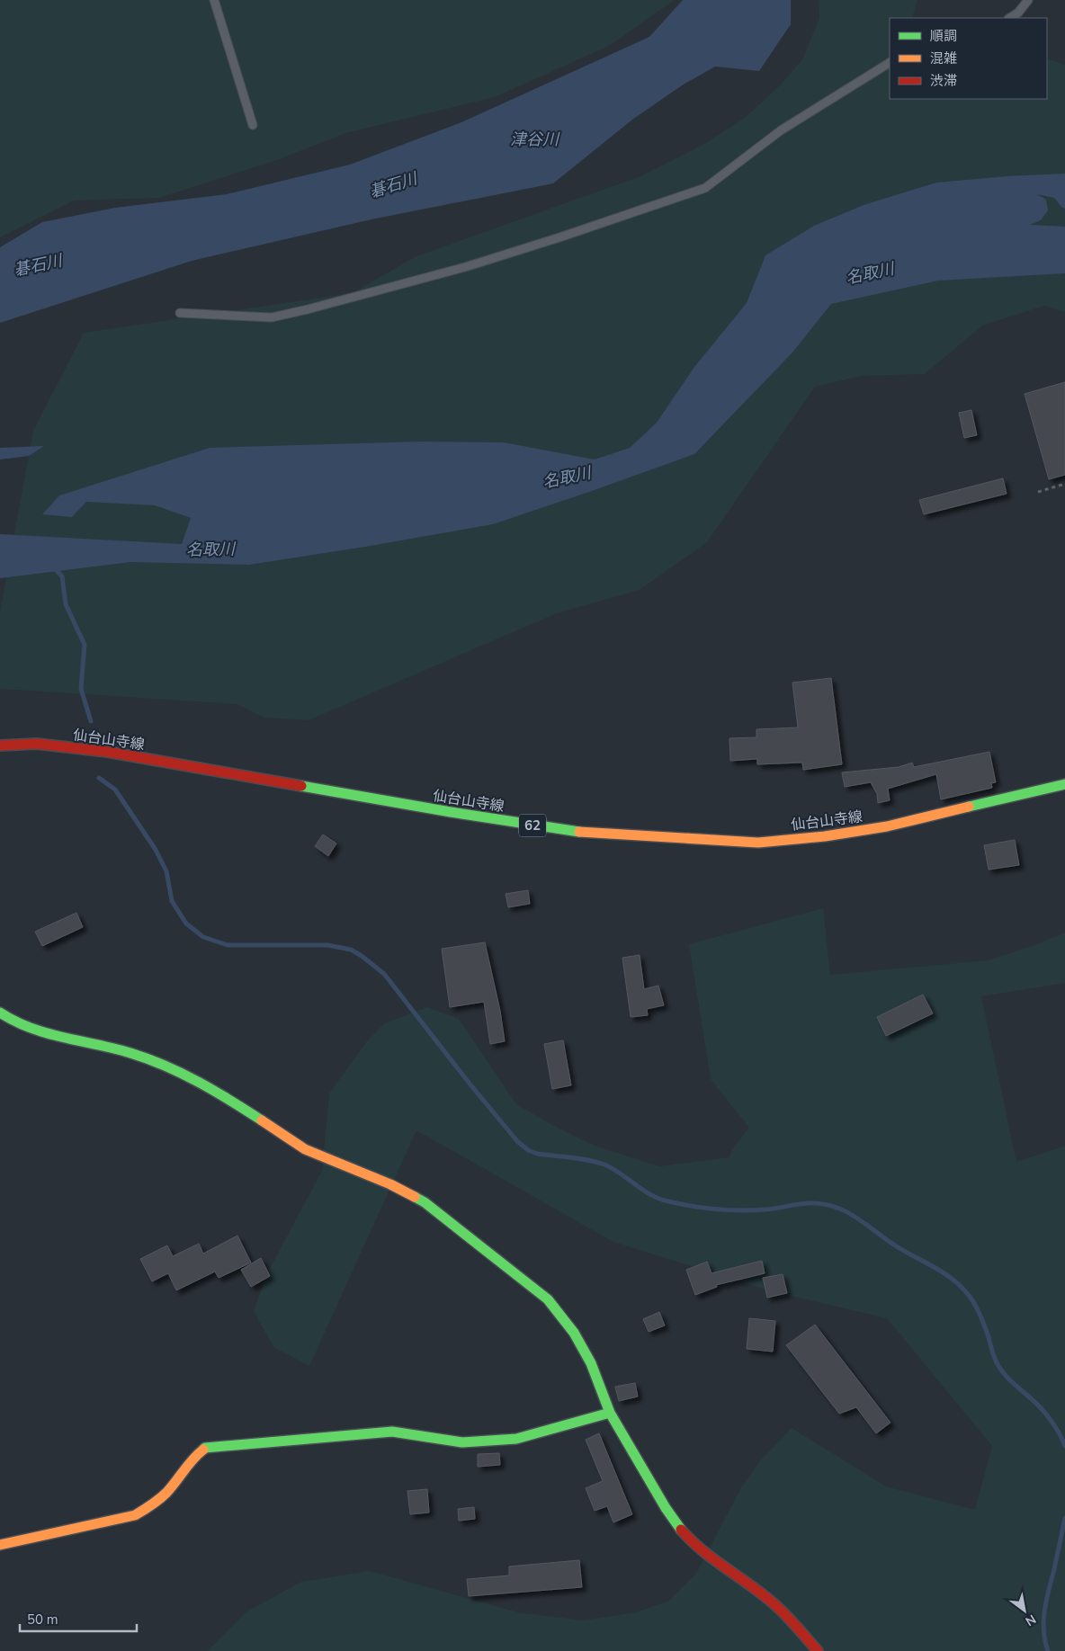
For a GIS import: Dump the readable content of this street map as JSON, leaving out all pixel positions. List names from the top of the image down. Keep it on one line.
{"streets":{"street":["仙台山寺線","62"]},"water":["津谷川","碁石川","名取川"],"legend":["順調","混雑","渋滞"],"scale_bar":"50 m","north":"bottom right"}
